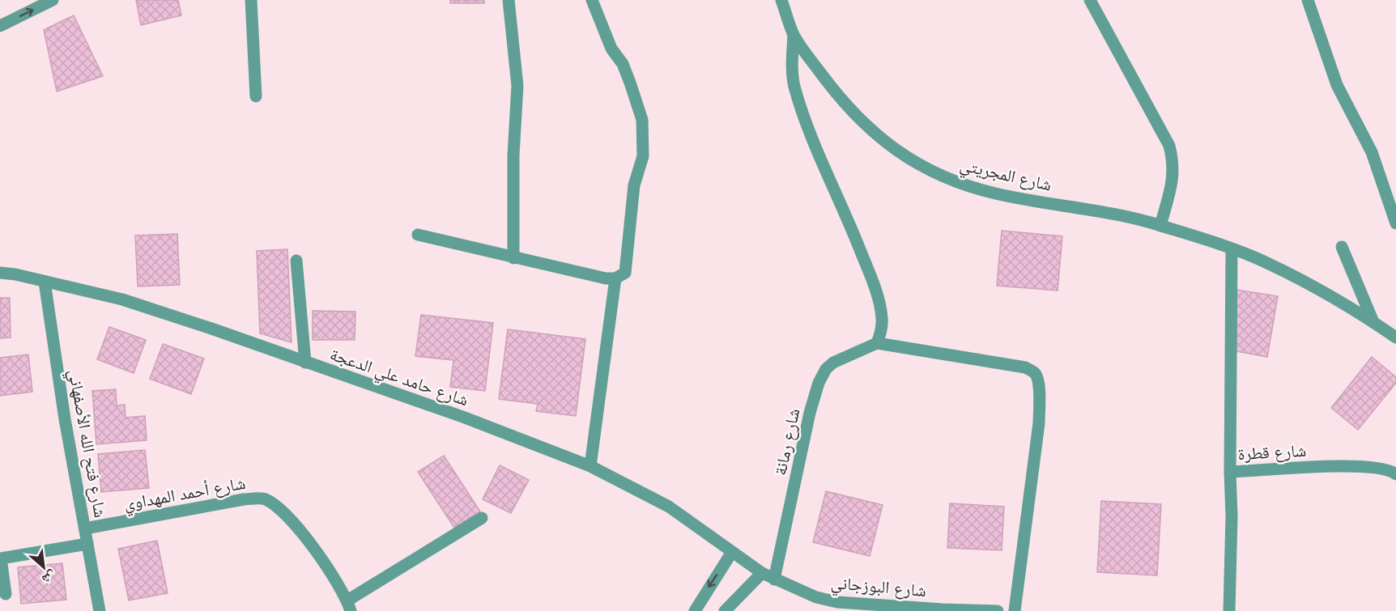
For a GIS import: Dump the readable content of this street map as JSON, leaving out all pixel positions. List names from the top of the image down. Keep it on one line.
{"streets":{"street":["شارع المجريتي","شارع حامد علي الدعجة","شارع رمانة","شارع فتح الله الأصفهاني","شارع قطرة","شارع أحمد المهداوي","شارع البوزجاني"]},"crossings":[["شارع حامد علي الدعجة","شارع فتح الله الأصفهاني"],["شارع حامد علي الدعجة","شارع البوزجاني"],["شارع رمانة","شارع البوزجاني"],["شارع فتح الله الأصفهاني","شارع أحمد المهداوي"]],"north":"bottom right"}
